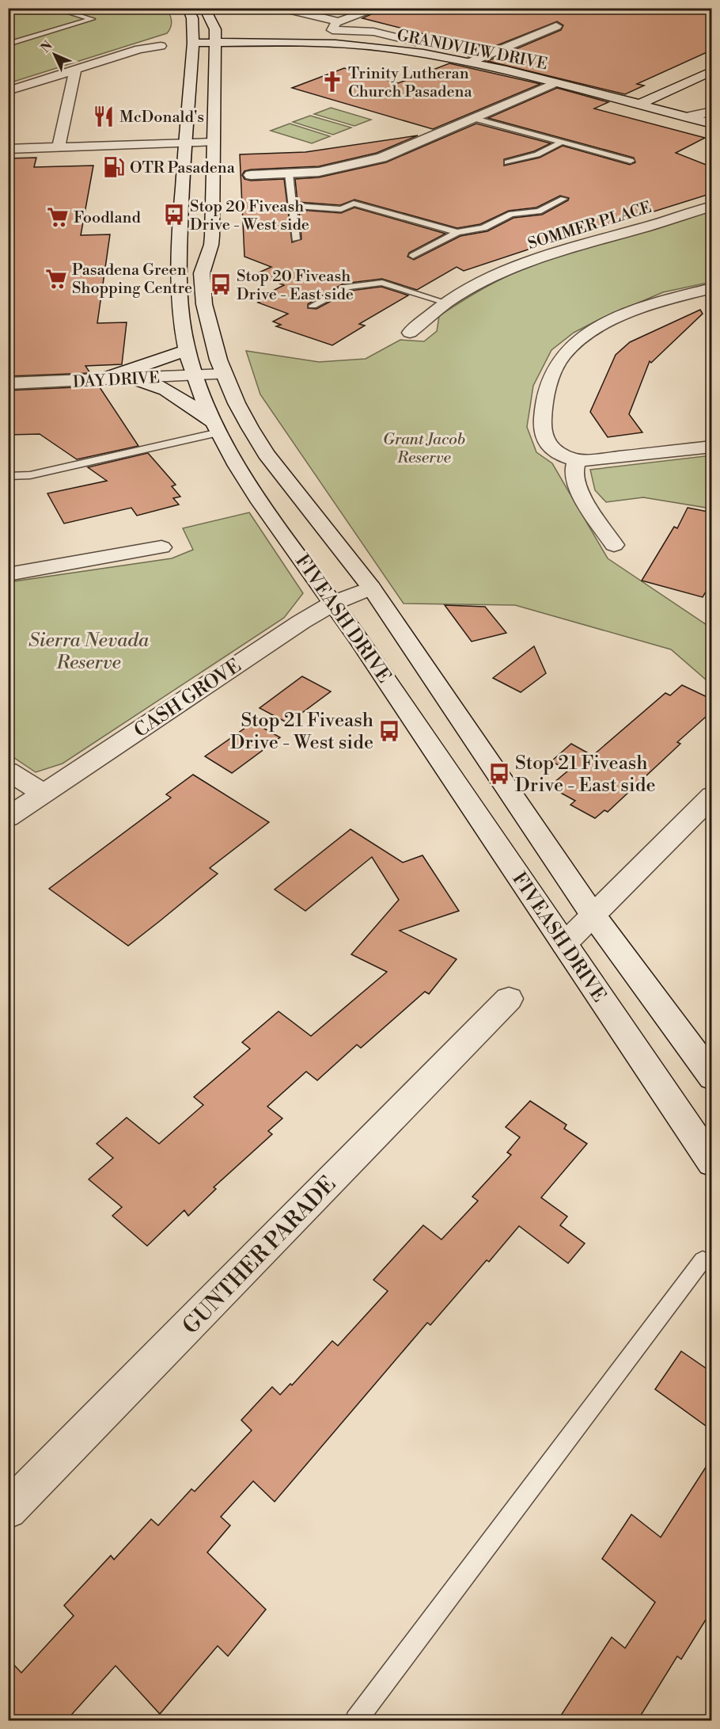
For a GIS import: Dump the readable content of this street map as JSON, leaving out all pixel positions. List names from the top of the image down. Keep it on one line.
{"streets":{"street":["GRANDVIEW DRIVE","SOMMER PLACE","DAY DRIVE","FIVEASH DRIVE","CASH GROVE","GUNTHER PARADE"]},"crossings":[["GRANDVIEW DRIVE","FIVEASH DRIVE"],["DAY DRIVE","FIVEASH DRIVE"],["FIVEASH DRIVE","CASH GROVE"]],"parks":["Grant Jacob Reserve","Sierra Nevada Reserve"],"places":{"church":["Trinity Lutheran Church Pasadena"],"restaurant":["McDonald's"],"fuel station":["OTR Pasadena"],"bus stop":["Stop 20 Fiveash Drive - West side","Stop 20 Fiveash Drive - East side","Stop 21 Fiveash Drive - West side","Stop 21 Fiveash Drive - East side"],"supermarket":["Foodland","Pasadena Green Shopping Centre"]},"north":"top left"}
